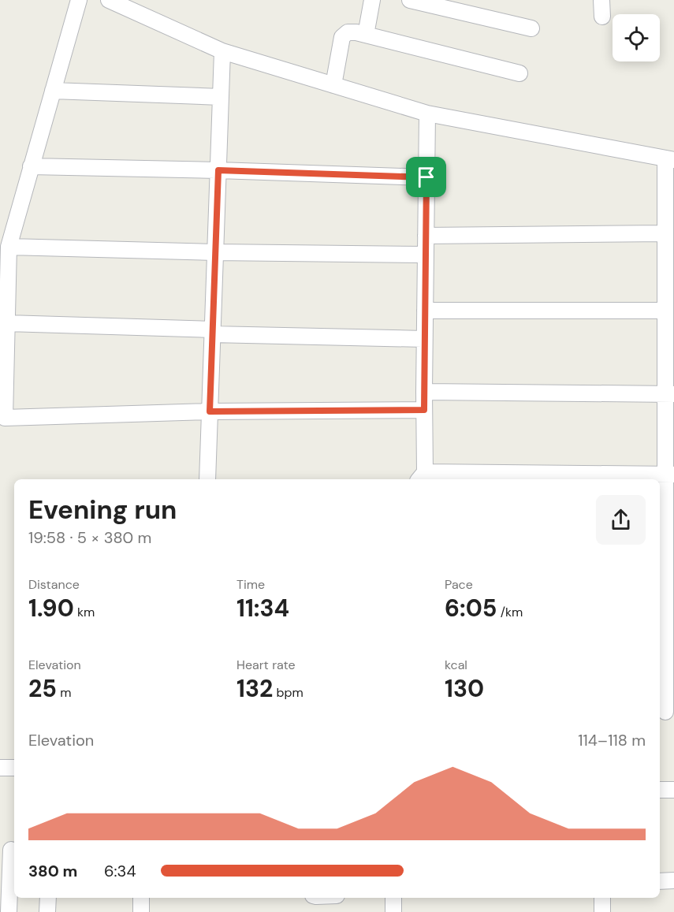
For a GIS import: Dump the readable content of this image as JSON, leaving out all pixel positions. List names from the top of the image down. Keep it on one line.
{"page":{"heading":["Evening run","19:58 · 5 × 380 m"],"stats":[["Distance","1.90 km"],["Time","11:34"],["Pace","6:05 /km"],["Elevation","25 m"],["Heart rate","132 bpm"],["kcal","130"]],"chart":["Elevation","114–118 m"],"list":[{"name":"380 m","note":"6:34"}]}}
